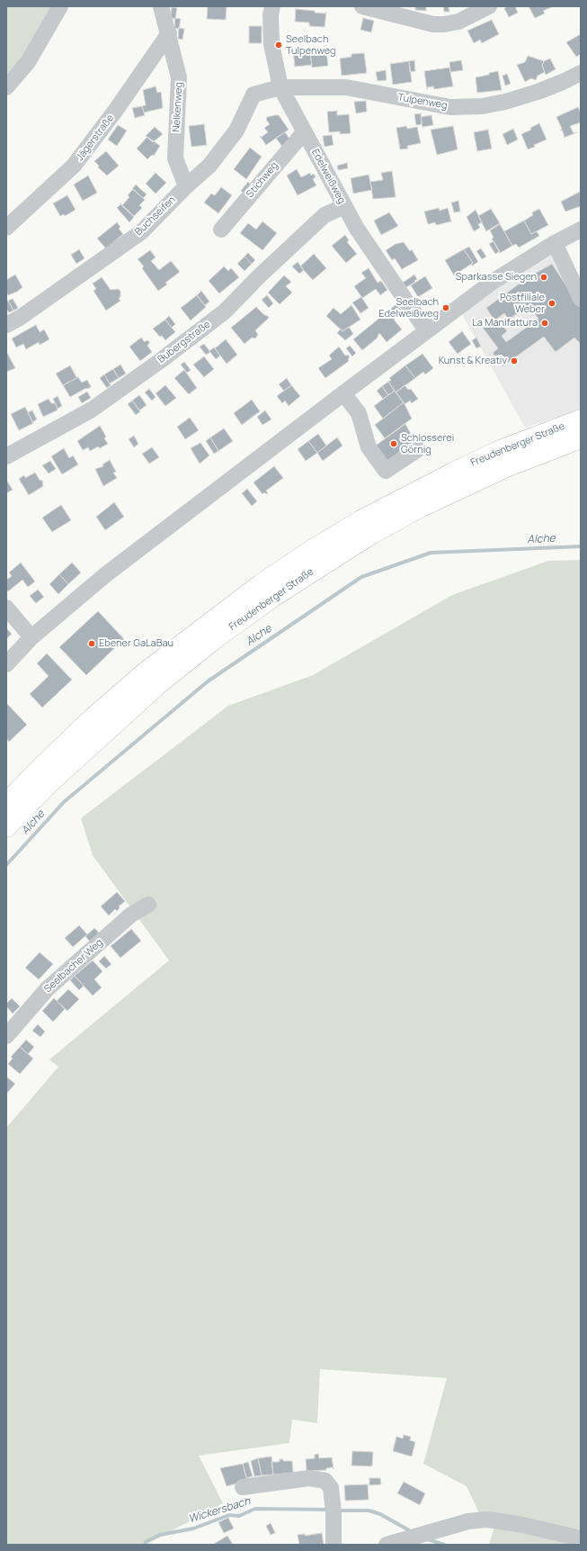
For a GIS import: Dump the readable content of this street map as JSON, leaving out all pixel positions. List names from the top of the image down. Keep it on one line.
{"streets":{"main road":["Freudenberger Straße"],"street":["Tulpenweg","Nelkenweg","Jägerstraße","Edelweißweg","Stichweg","Buchseifen","Bubergstraße","Seelbacher Weg"]},"crossings":[["Tulpenweg","Edelweißweg"],["Tulpenweg","Buchseifen"],["Nelkenweg","Jägerstraße"],["Nelkenweg","Buchseifen"],["Edelweißweg","Stichweg"],["Edelweißweg","Buchseifen"],["Edelweißweg","Bubergstraße"]],"water":["Alche","Wickersbach"],"places":["Seelbach Tulpenweg","Sparkasse Siegen","Postfiliale Weber","Seelbach Edelweißweg","La Manifattura","Kunst & Kreativ","Schlosserei Görnig","Ebener GaLaBau"]}
